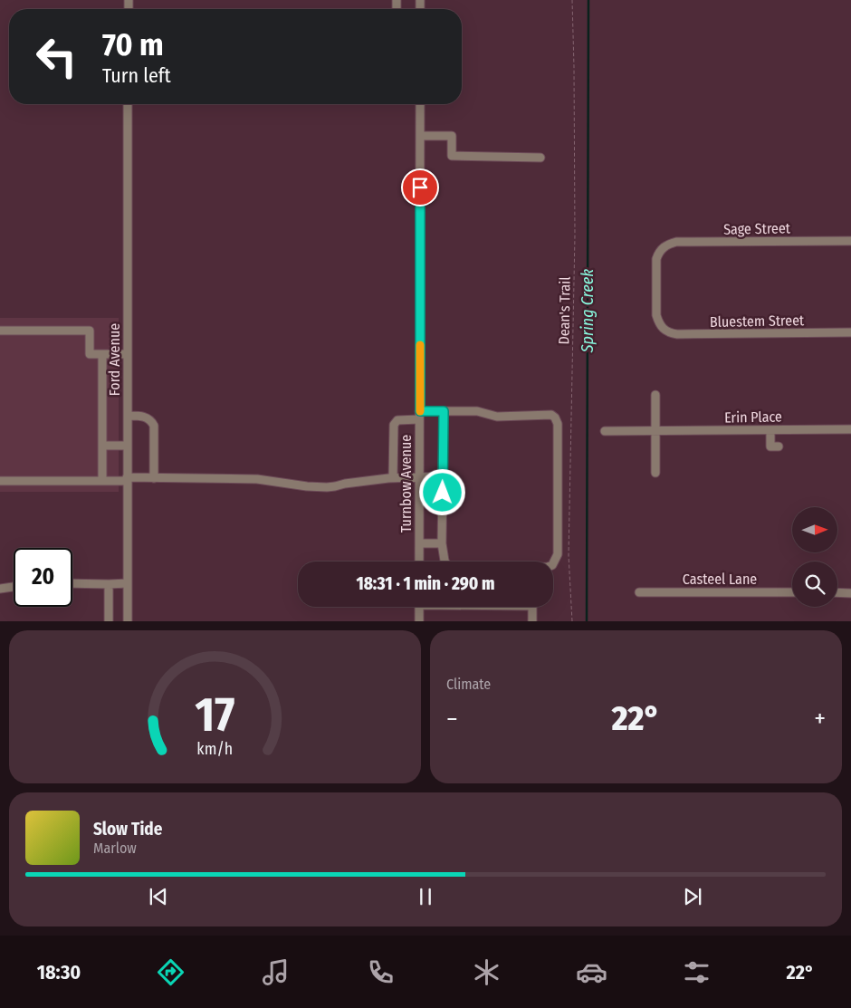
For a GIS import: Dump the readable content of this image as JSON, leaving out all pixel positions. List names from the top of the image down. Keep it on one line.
{"streets":{"street":["Sage Street","Bluestem Street","Ford Avenue","Erin Place","Turnbow Avenue","Casteel Lane"],"path":["Dean's Trail"]},"crossings":[["Sage Street","Bluestem Street"]],"water":["Spring Creek"],"north":"right","page":{"turn":["70 m","Turn left"],"limit":"20","trip":"18:31 · 1 min · 290 m","tile":"Climate","heat":["−","22°","+"],"song":["Slow Tide","Marlow"],"tabs":["18:30","22°"],"gauge":["17","km/h"]}}
